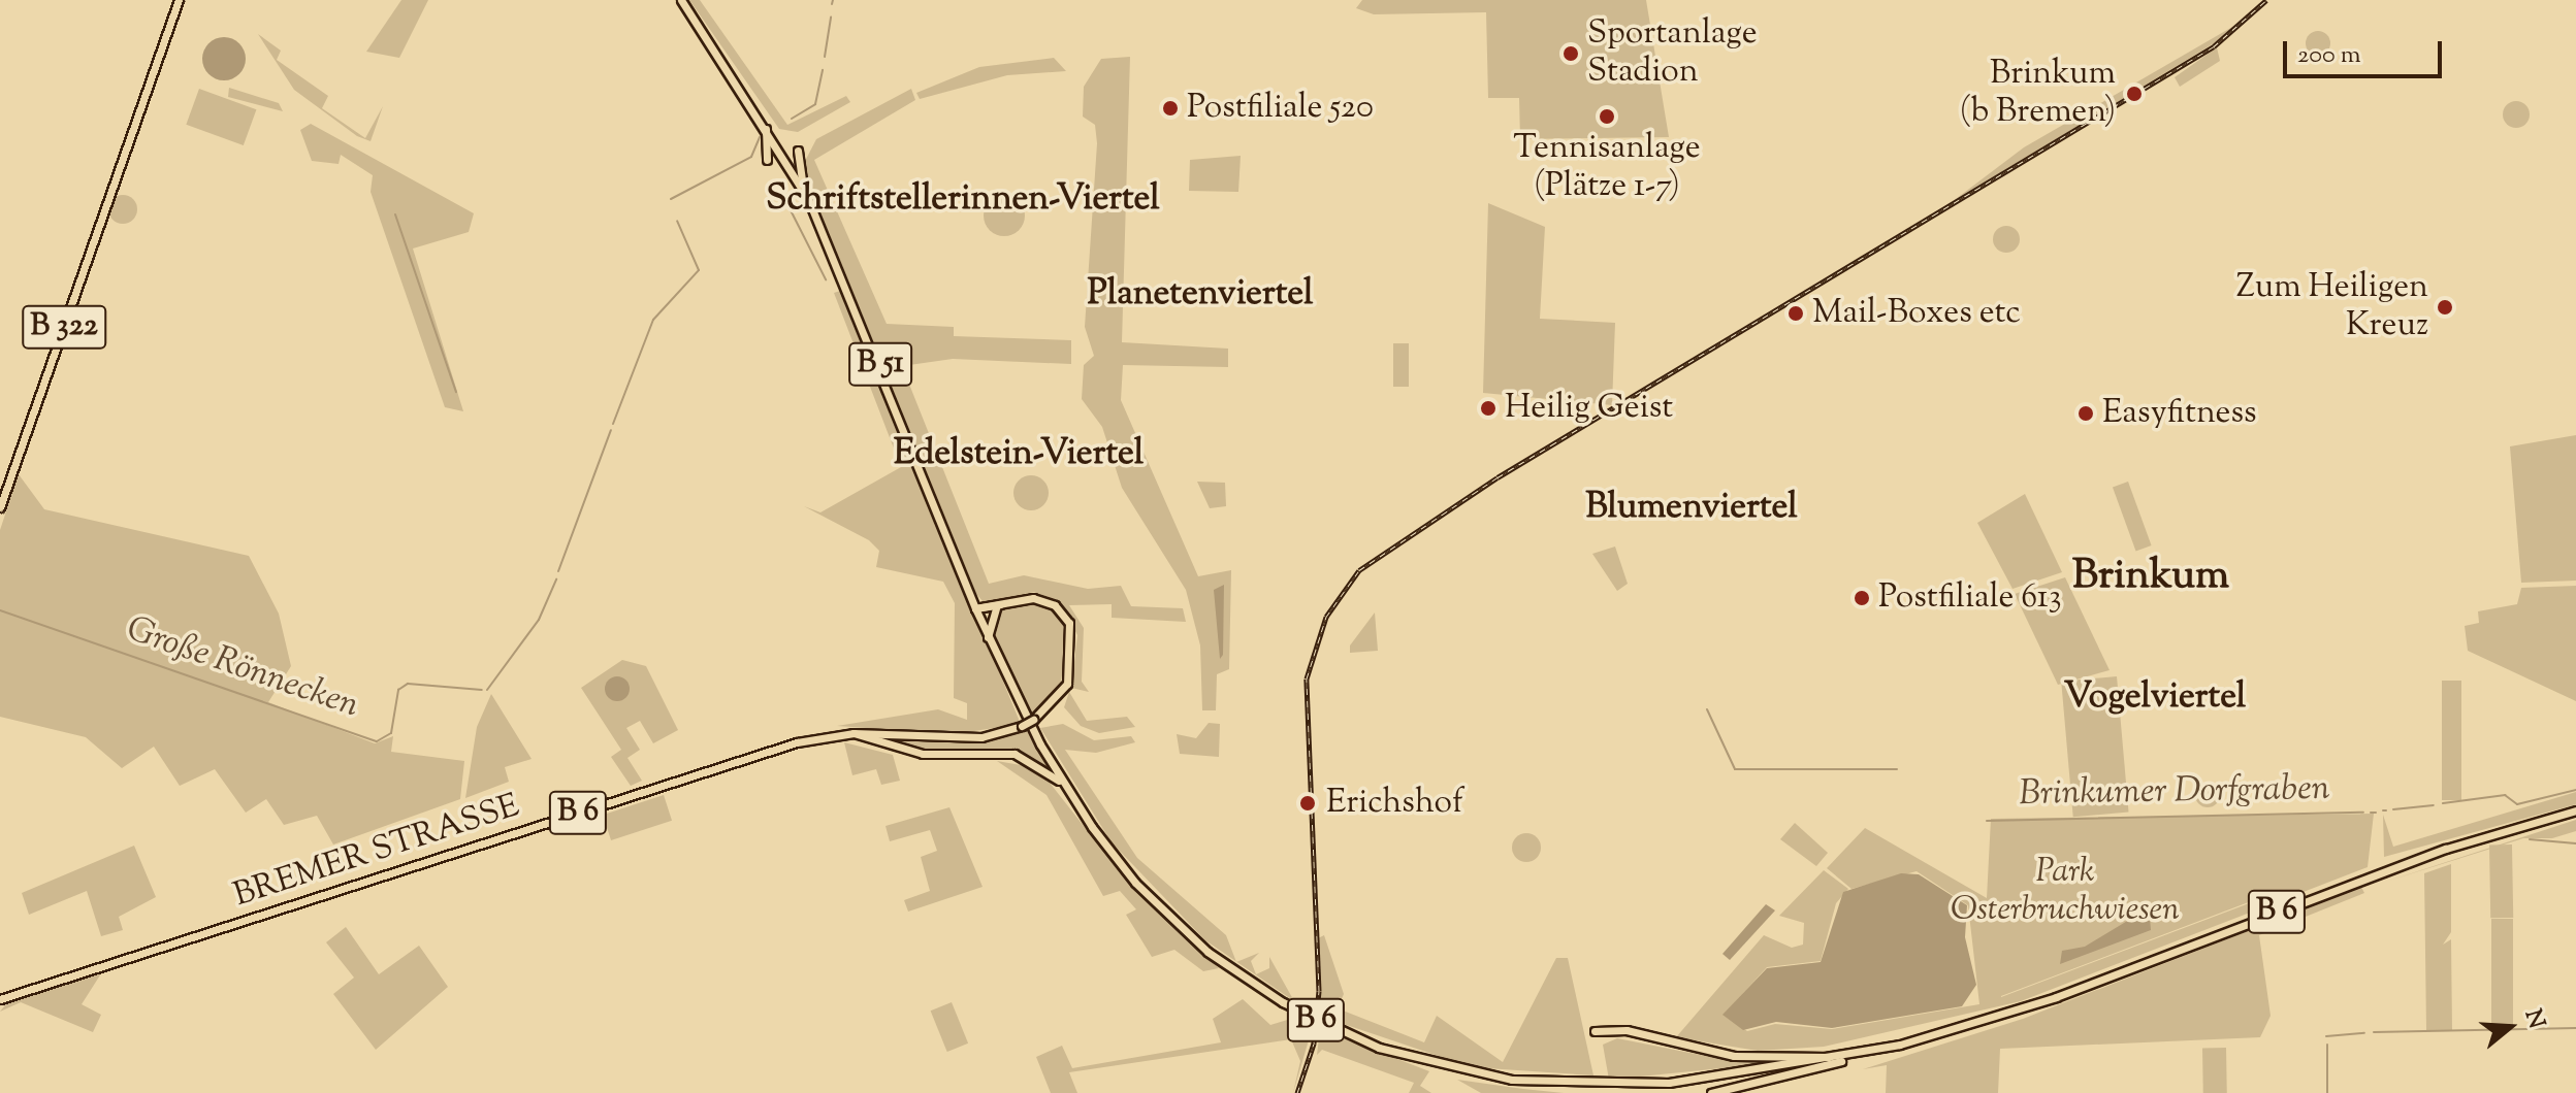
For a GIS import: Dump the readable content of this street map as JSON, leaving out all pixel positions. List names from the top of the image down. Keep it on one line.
{"streets":{"main road":["B 322","B 51","B 6","BREMER STRASSE"]},"crossings":[["B 51","B 6"],["B 6","BREMER STRASSE"]],"districts":["Schriftstellerinnen-Viertel","Planetenviertel","Edelstein-Viertel","Blumenviertel","Brinkum","Vogelviertel"],"water":["Große Rönnecken","Brinkumer Dorfgraben"],"parks":["Park Osterbruchwiesen"],"places":["Sportanlage Stadion","Brinkum (b Bremen)","Postfiliale 520","Tennisanlage (Plätze 1-7)","Zum Heiligen Kreuz","Mail-Boxes etc","Heilig Geist","Easyfitness","Postfiliale 613","Erichshof"],"scale_bar":"200 m","north":"right"}
